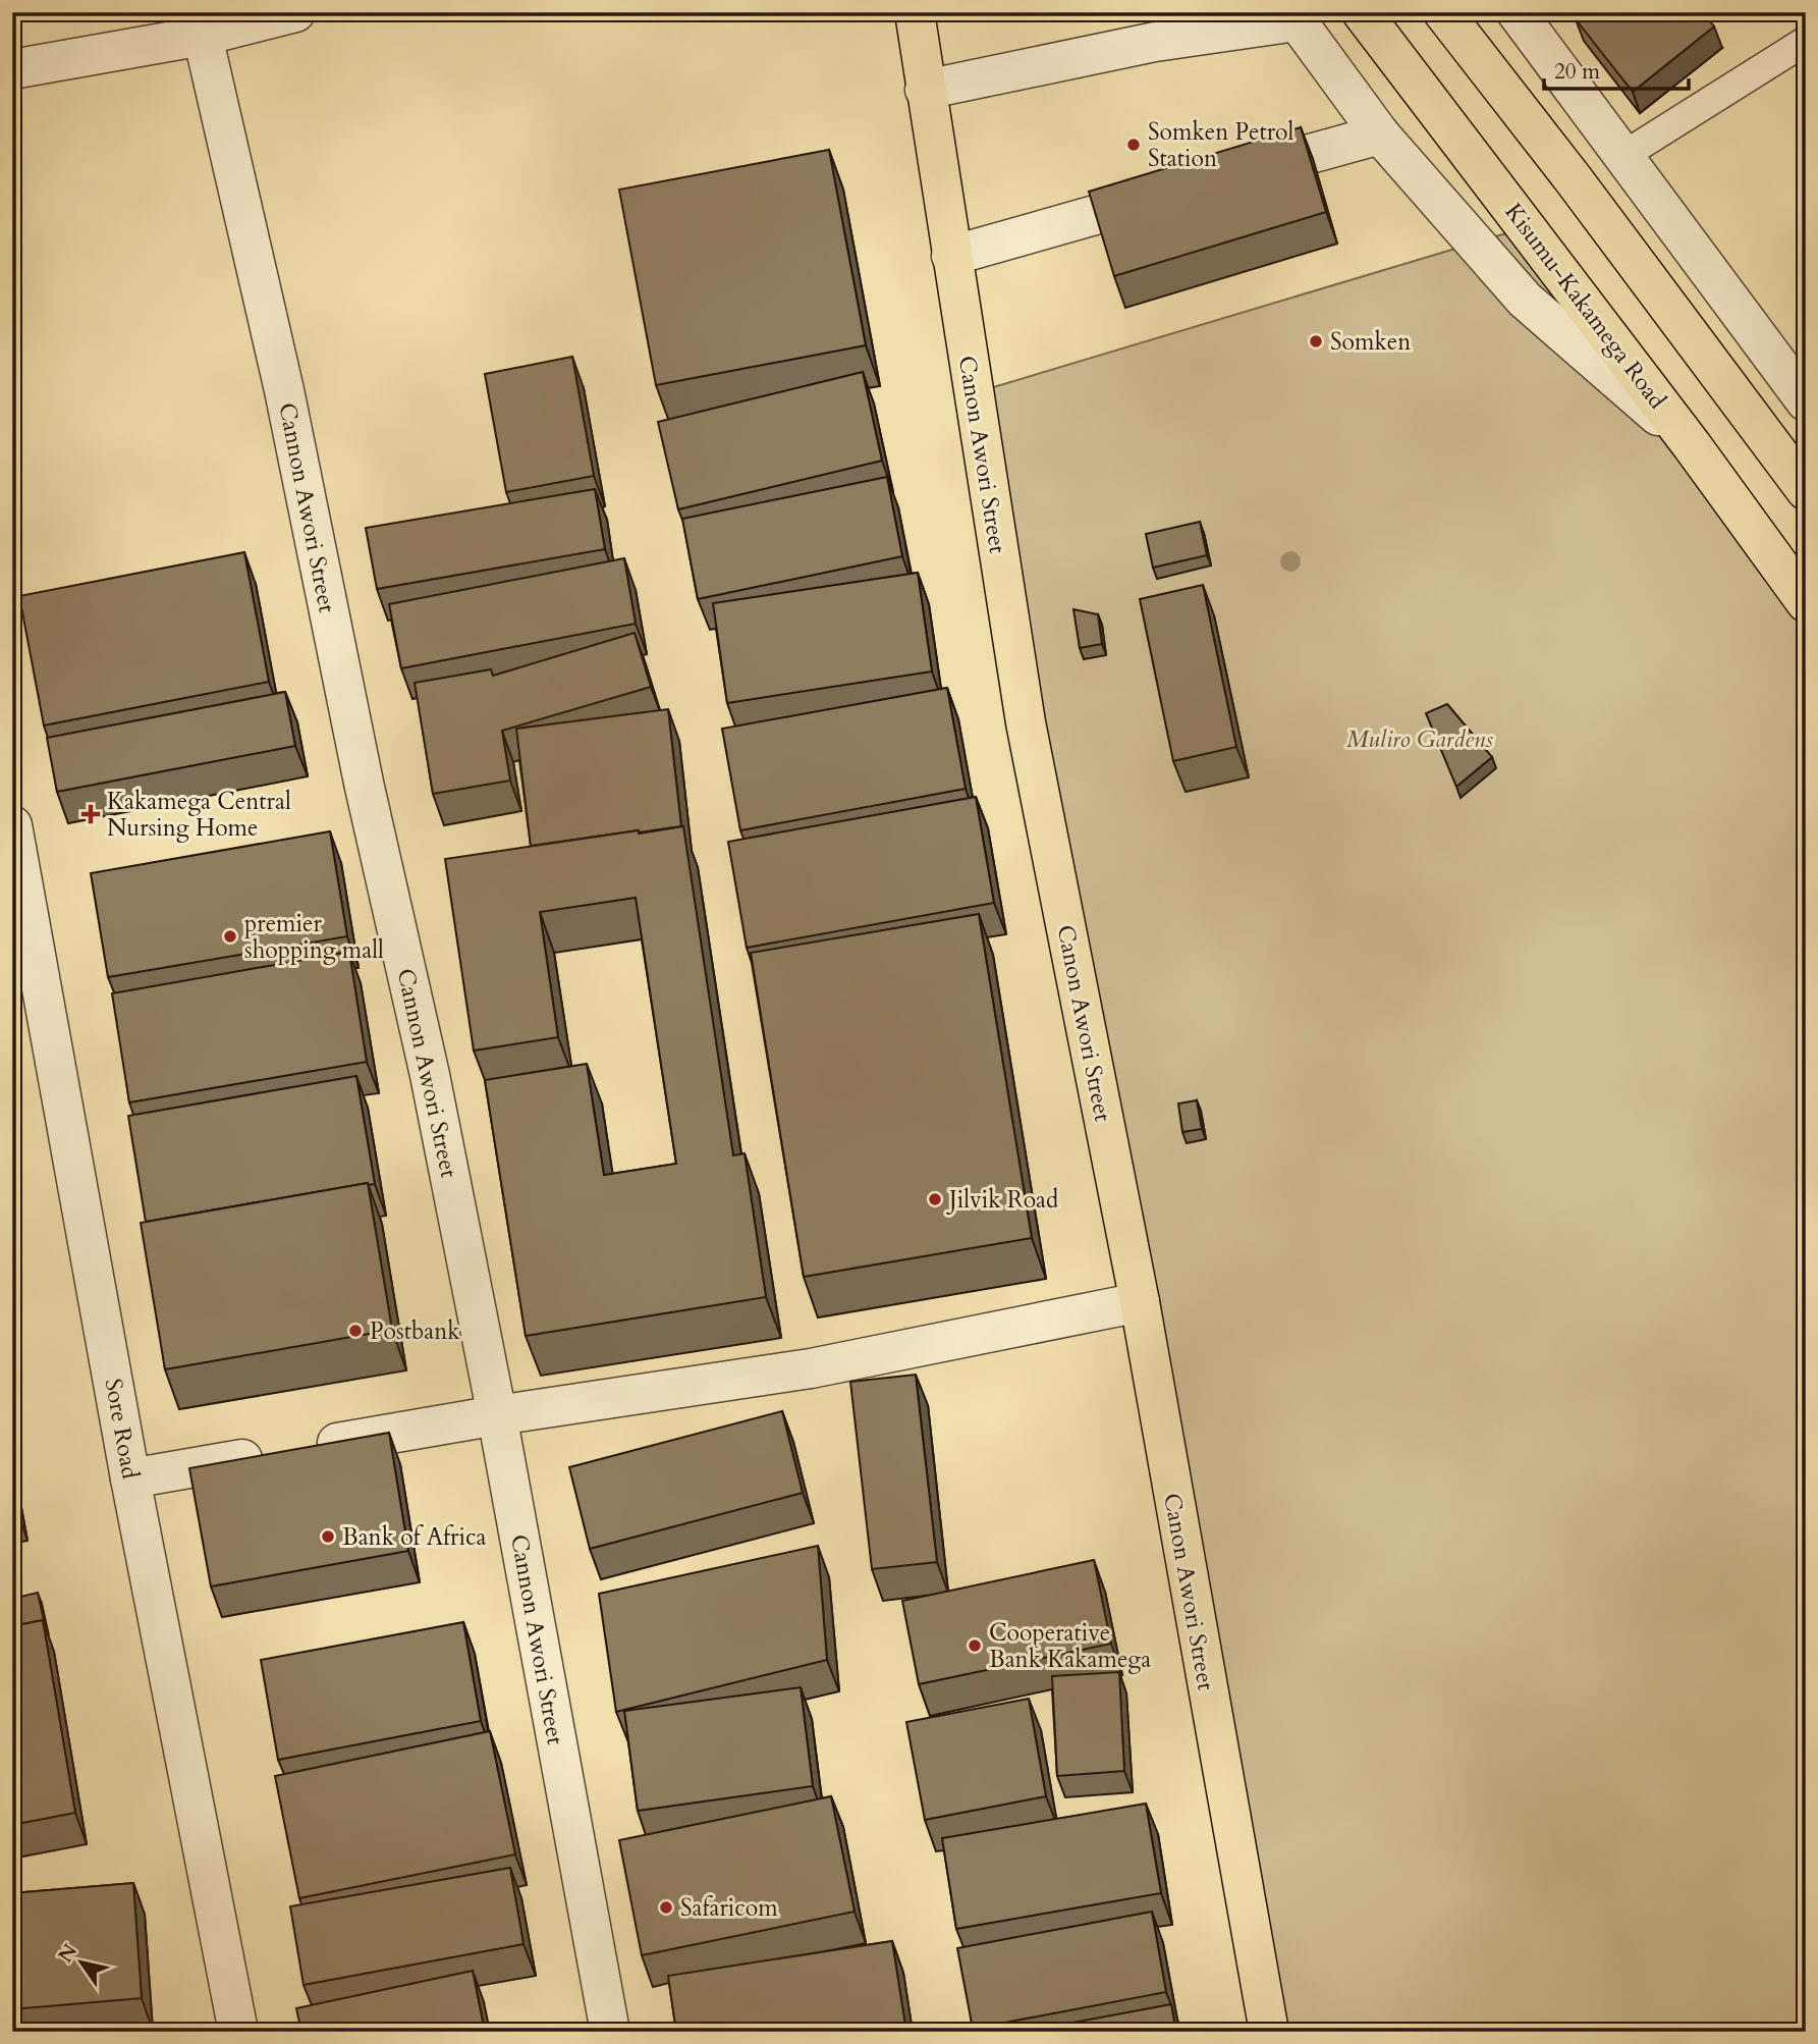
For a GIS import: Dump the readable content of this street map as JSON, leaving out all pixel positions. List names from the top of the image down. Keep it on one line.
{"streets":{"main road":["Kisumu-Kakamega Road","Canon Awori Street"],"street":["Cannon Awori Street","Sore Road"]},"parks":["Muliro Gardens"],"places":{"other":["Somken Petrol Station","Somken","premier shopping mall","Jilvik Road","Postbank","Bank of Africa","Cooperative Bank Kakamega","Safaricom"],"health":["Kakamega Central Nursing Home"]},"scale_bar":"20 m","north":"top left"}
